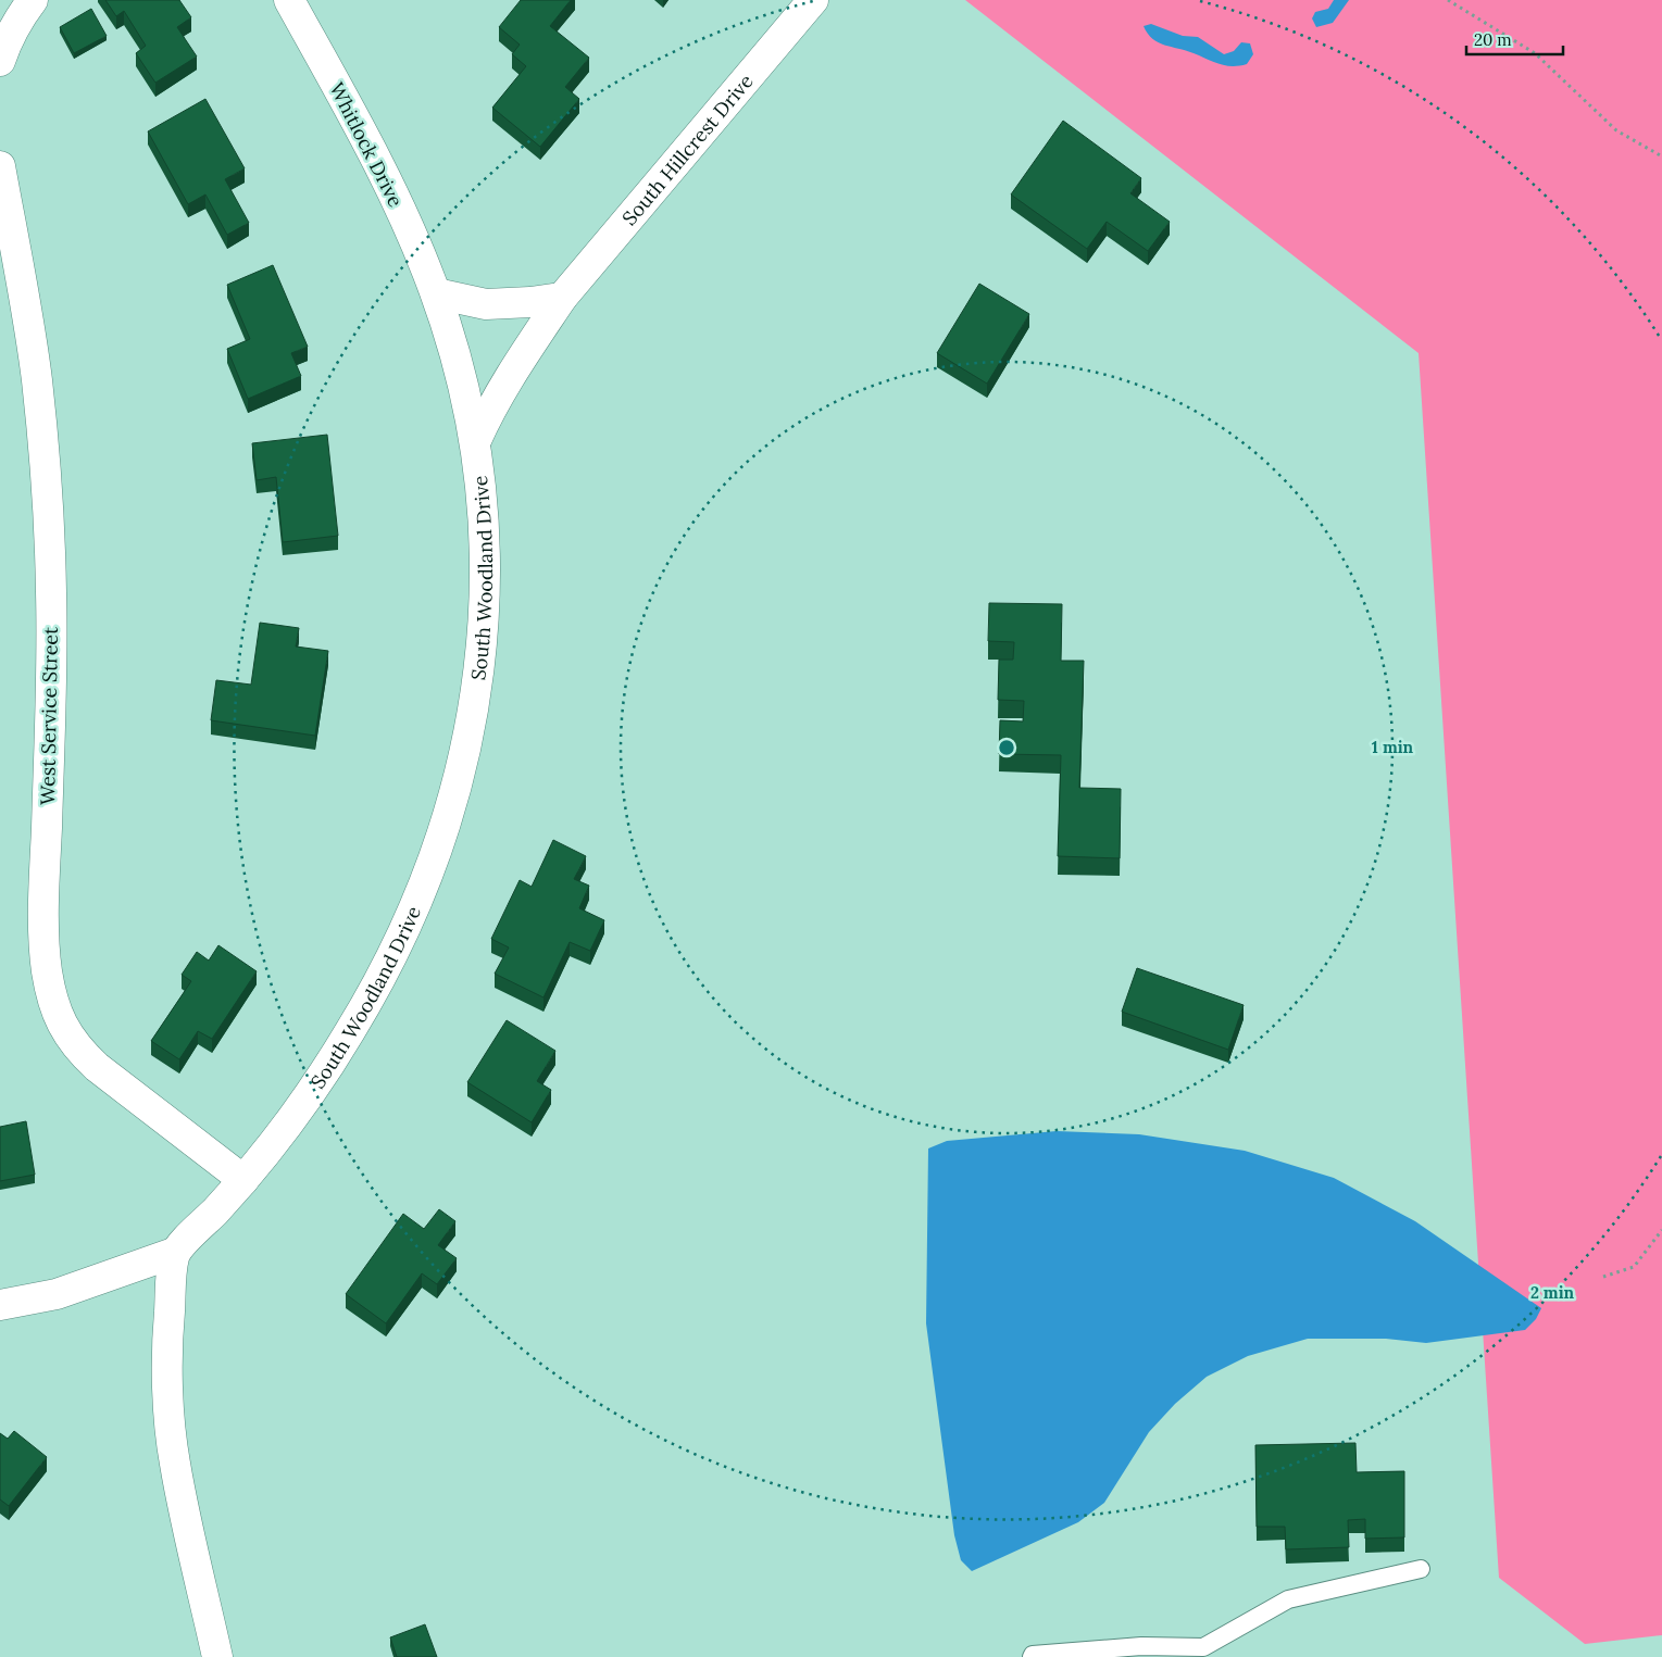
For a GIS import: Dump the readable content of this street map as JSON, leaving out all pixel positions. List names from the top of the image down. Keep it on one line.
{"streets":{"street":["Whitlock Drive","South Hillcrest Drive","South Woodland Drive","West Service Street"]},"crossings":[["Whitlock Drive","South Woodland Drive"],["South Hillcrest Drive","South Woodland Drive"],["South Woodland Drive","West Service Street"]],"scale_bar":"20 m","rings":["1 min","2 min"]}
